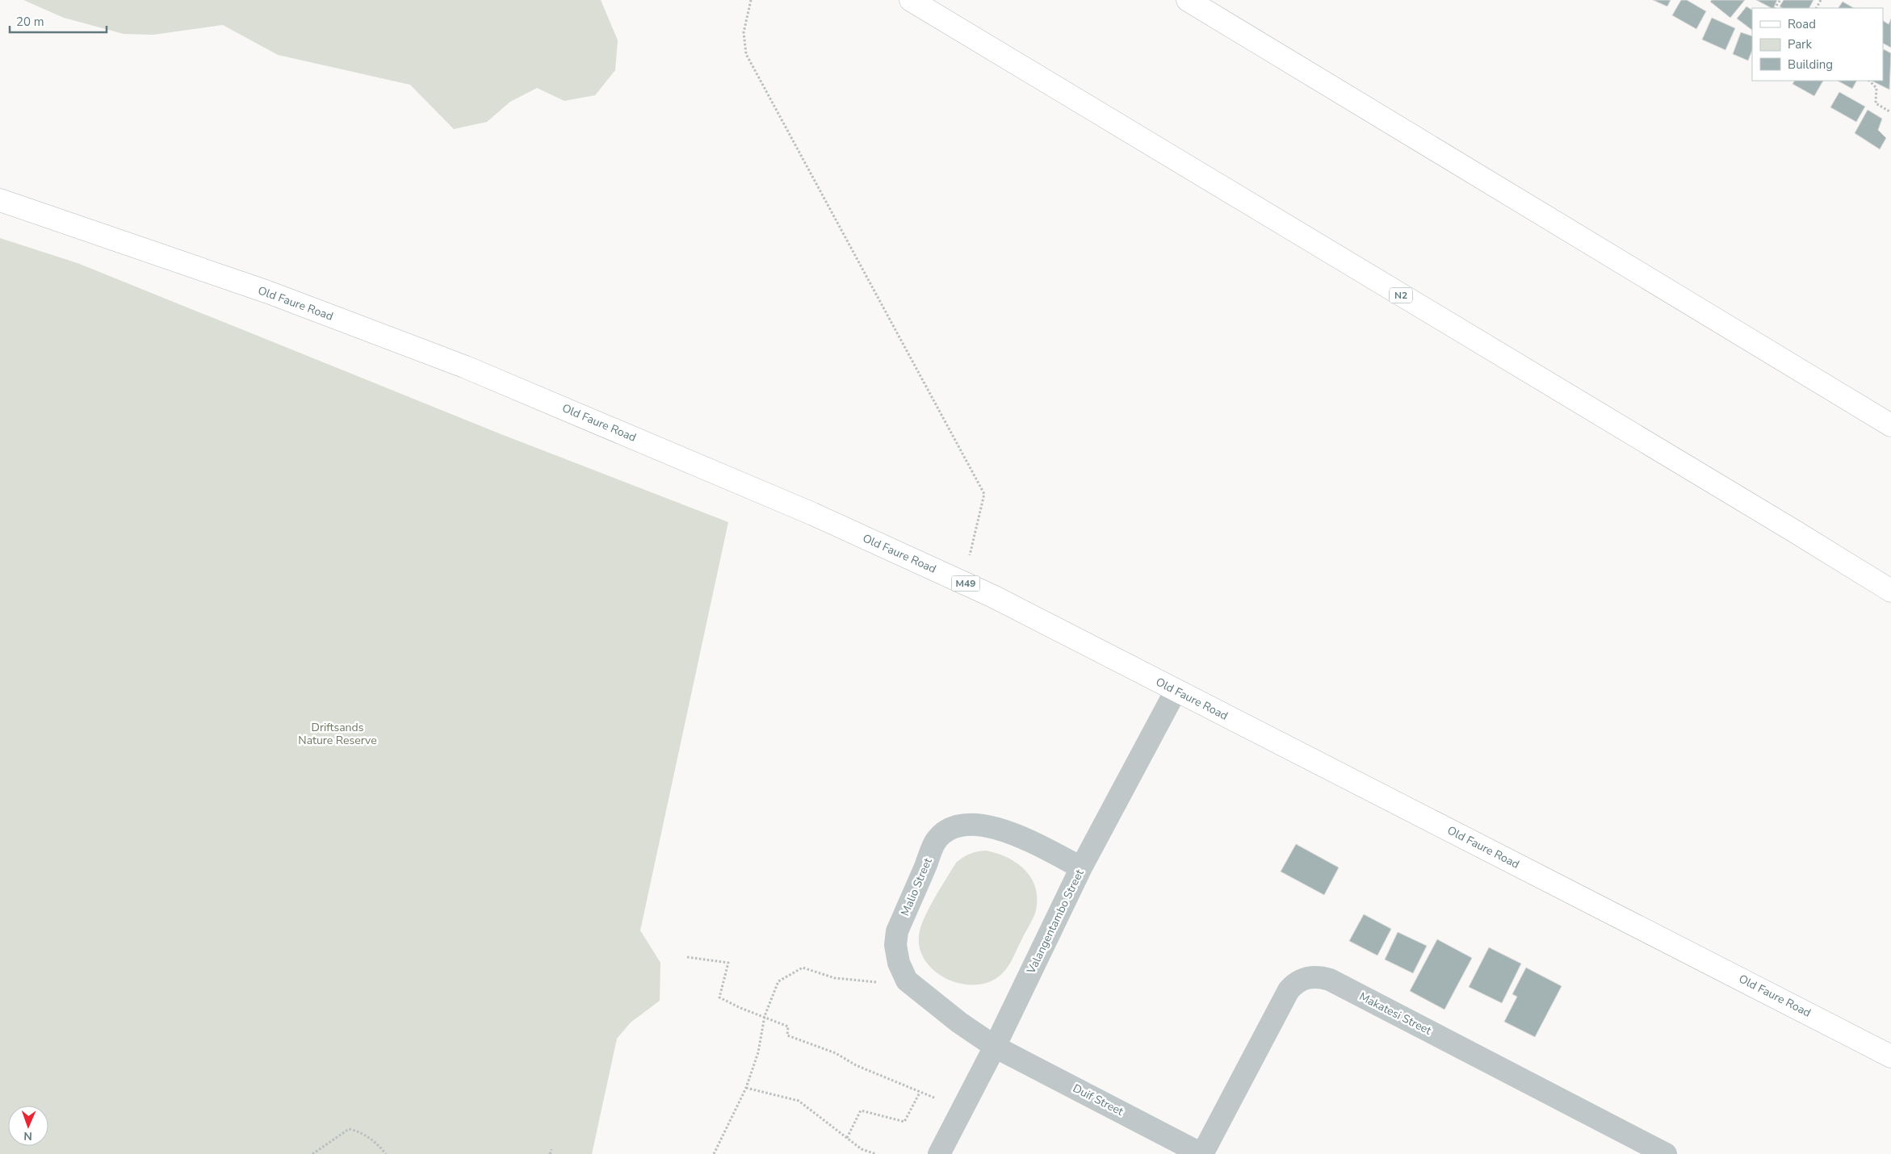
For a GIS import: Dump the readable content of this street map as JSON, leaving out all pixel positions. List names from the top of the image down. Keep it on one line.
{"streets":{"main road":["N2","Old Faure Road","M49"],"street":["Malio Street","Valangentambo Street","Makatesi Street","Duif Street"]},"crossings":[["Old Faure Road","Valangentambo Street"],["Malio Street","Valangentambo Street"],["Malio Street","Duif Street"],["Valangentambo Street","Duif Street"],["Makatesi Street","Duif Street"]],"parks":["Driftsands Nature Reserve"],"legend":["Road","Park","Building"],"scale_bar":"20 m","north":"bottom"}
